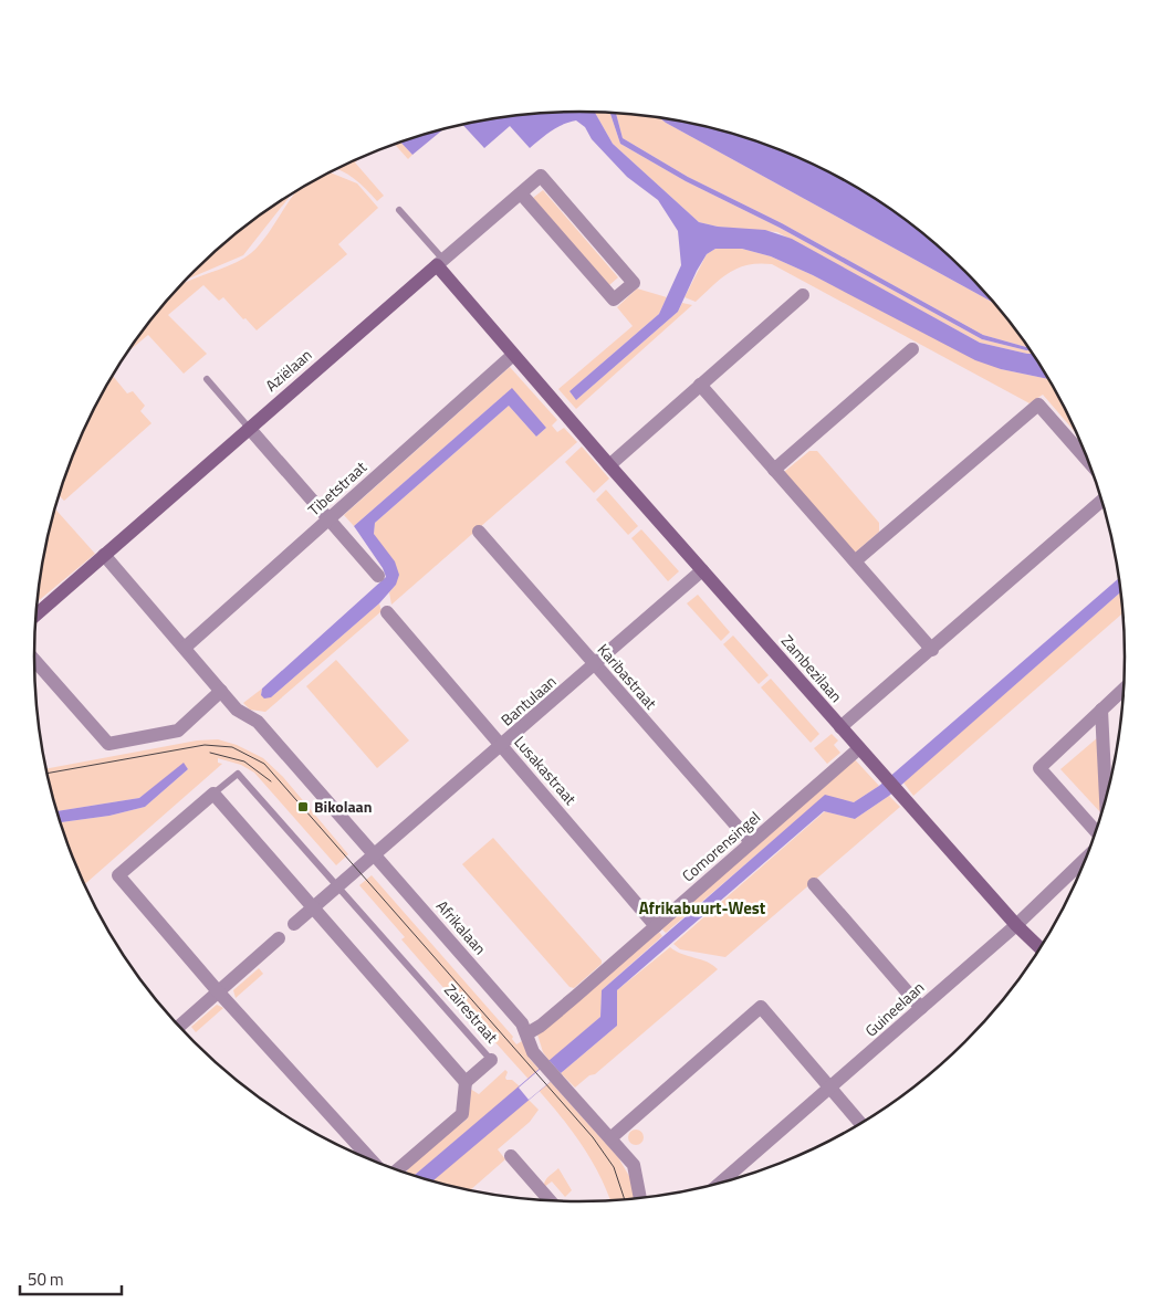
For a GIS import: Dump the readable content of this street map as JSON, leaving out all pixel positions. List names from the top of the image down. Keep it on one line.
{"streets":{"street":["Aziëlaan","Tibetstraat","Zambezilaan","Karibastraat","Bantulaan","Lusakastraat","Comorensingel","Afrikalaan","Guineelaan","Zaïrestraat"]},"crossings":[["Aziëlaan","Afrikalaan"],["Tibetstraat","Zambezilaan"],["Tibetstraat","Afrikalaan"],["Zambezilaan","Bantulaan"],["Zambezilaan","Comorensingel"],["Zambezilaan","Guineelaan"],["Karibastraat","Bantulaan"],["Karibastraat","Comorensingel"],["Bantulaan","Lusakastraat"],["Bantulaan","Afrikalaan"],["Lusakastraat","Comorensingel"],["Comorensingel","Afrikalaan"]],"districts":["Afrikabuurt-West"],"places":{"transit":["Bikolaan"]},"scale_bar":"50 m"}
